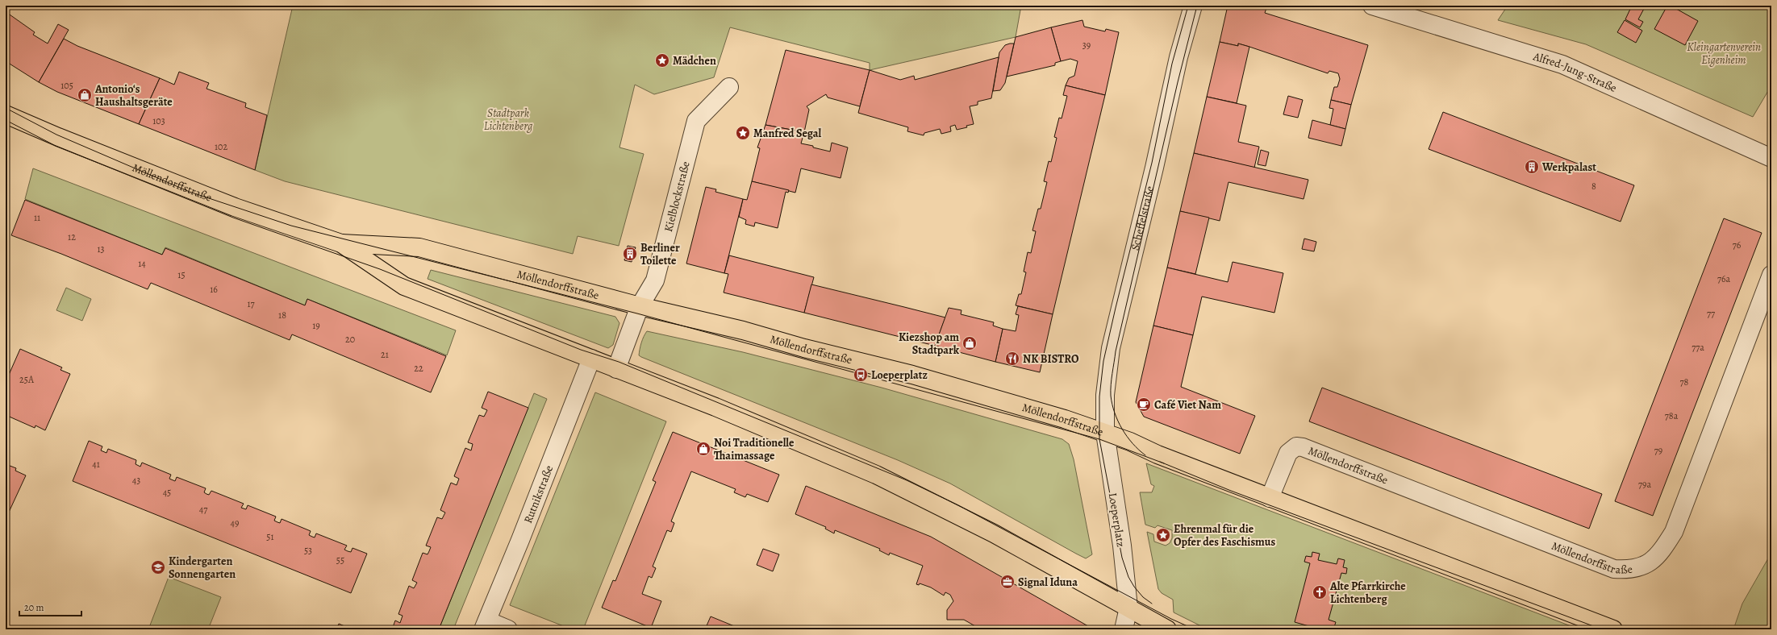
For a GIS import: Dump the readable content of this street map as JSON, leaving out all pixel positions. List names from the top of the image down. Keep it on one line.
{"streets":{"main road":["Möllendorffstraße"],"street":["Alfred-Jung-Straße","Kielblockstraße","Scheffelstraße","Rutnikstraße","Loeperplatz"]},"crossings":[["Möllendorffstraße","Kielblockstraße"],["Möllendorffstraße","Scheffelstraße"],["Möllendorffstraße","Rutnikstraße"],["Möllendorffstraße","Loeperplatz"],["Scheffelstraße","Loeperplatz"]],"parks":["Kleingartenverein Eigenheim","Stadtpark Lichtenberg"],"places":{"place":["Mädchen","Manfred Segal","Ehrenmal für die Opfer des Faschismus"],"shop":["Antonio‘s Haushaltsgeräte","Kiezshop am Stadtpark","Noi Traditionelle Thaimassage"],"building":["Werkpalast","Berliner Toilette"],"restaurant":["NK BISTRO"],"bus stop":["Loeperplatz"],"cafe":["Café Viet Nam"],"school or university":["Kindergarten Sonnengarten"],"office":["Signal Iduna"],"church":["Alte Pfarrkirche Lichtenberg"]},"house_numbers":["39","105","103","102","8","11","12","76","13","14","15","76a","16","17","77","18","19","20","77a","21","22","25A","78","78a","79","41","43","79a","45","47","49","51","53","55"],"scale_bar":"20 m"}
